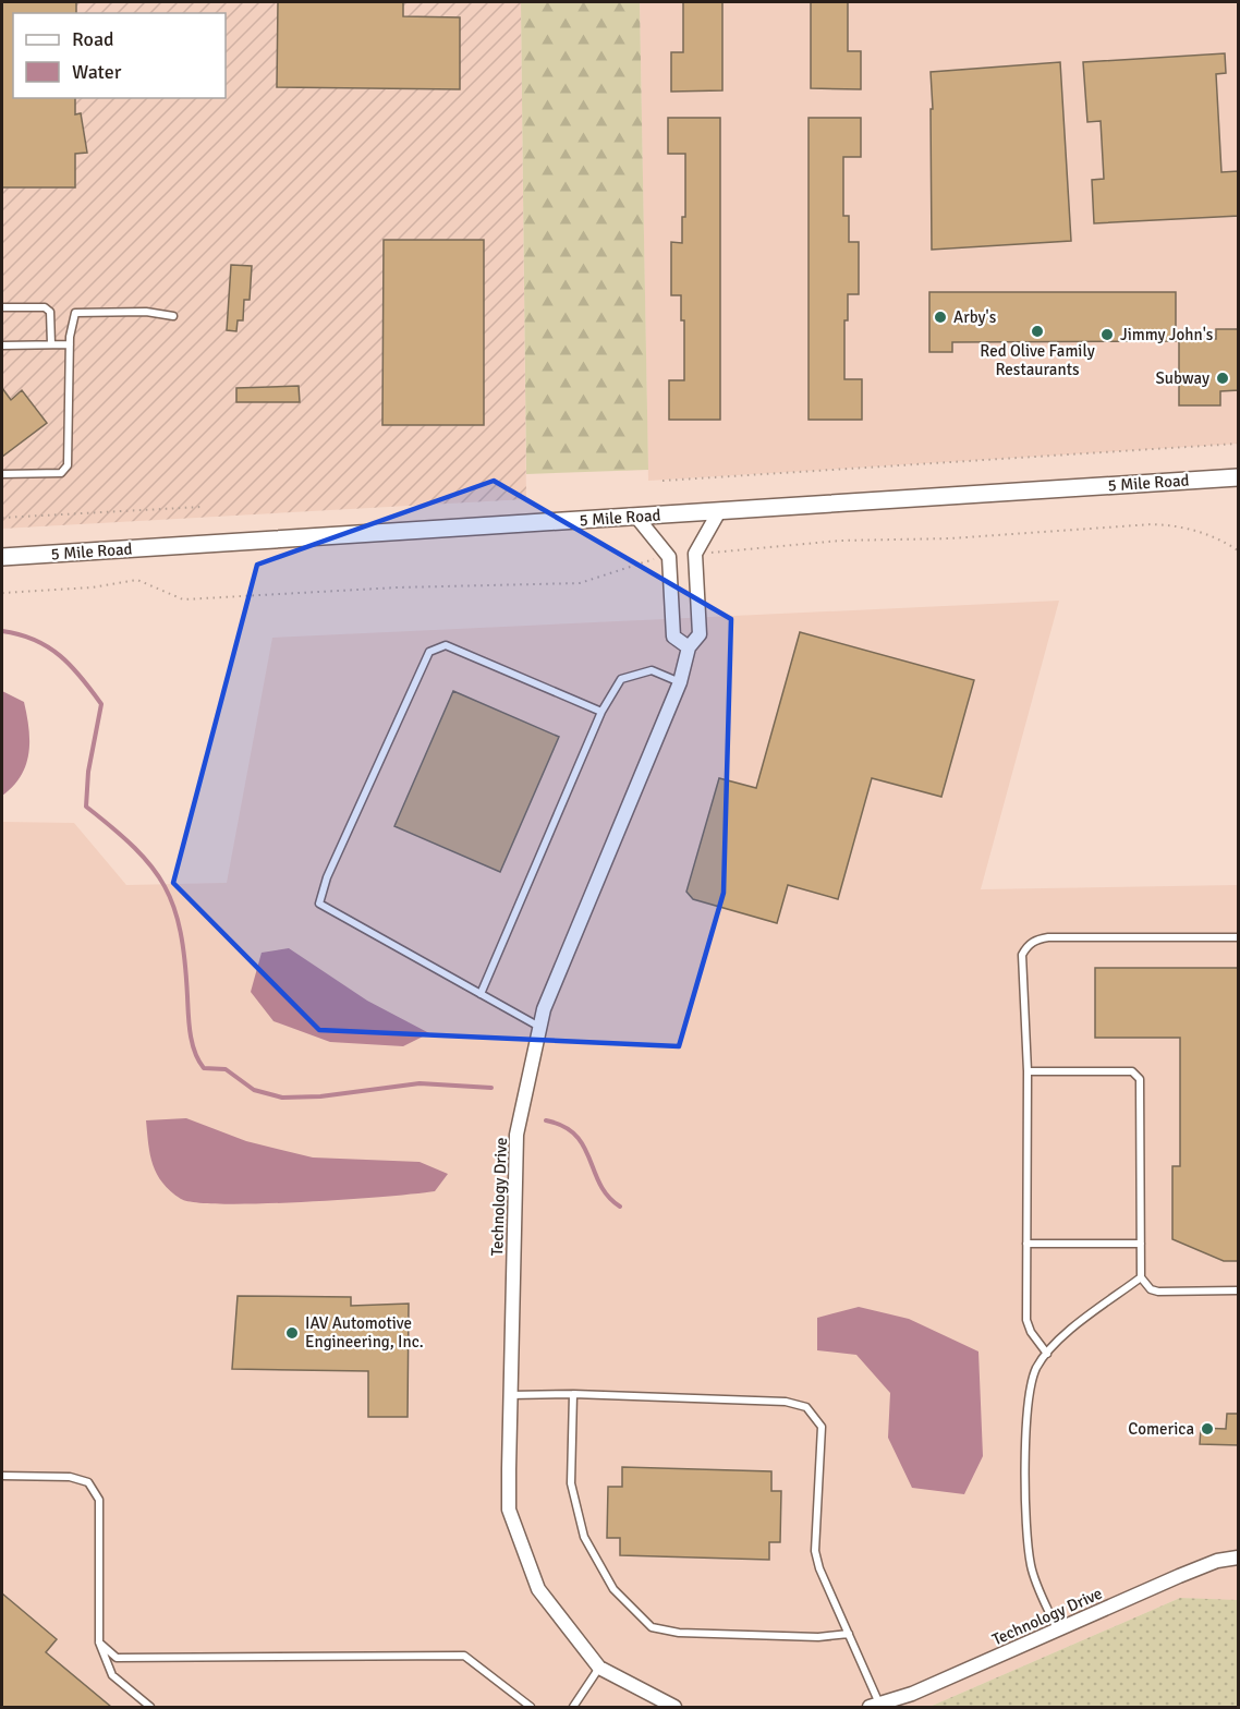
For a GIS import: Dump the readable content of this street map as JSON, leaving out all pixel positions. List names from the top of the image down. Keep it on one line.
{"streets":{"street":["5 Mile Road","Technology Drive"]},"places":["Arby's","Red Olive Family Restaurants","Jimmy John's","Subway","IAV Automotive Engineering, Inc.","Comerica"],"legend":["Road","Water"]}
